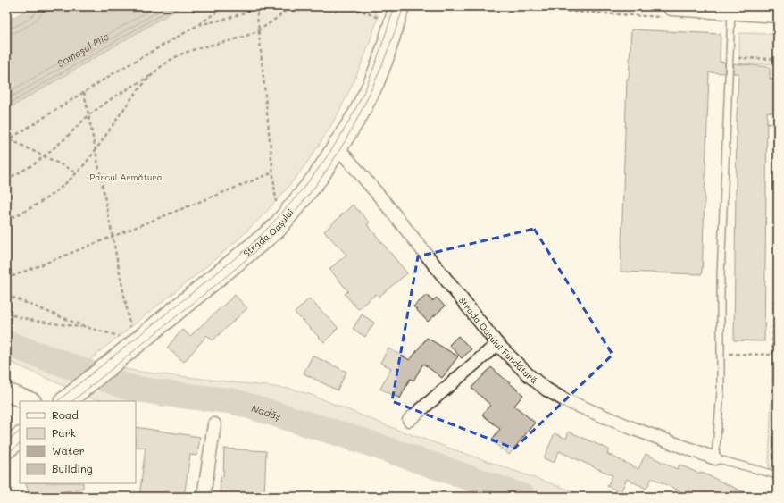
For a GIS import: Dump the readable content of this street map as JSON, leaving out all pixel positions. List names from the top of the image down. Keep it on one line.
{"streets":{"main road":["Strada Oașului"],"street":["Strada Oașului Fundătură"]},"crossings":[["Strada Oașului","Strada Oașului Fundătură"]],"water":["Someșul Mic","Nadăș"],"parks":["Parcul Armătura"],"legend":["Road","Park","Water","Building"]}
